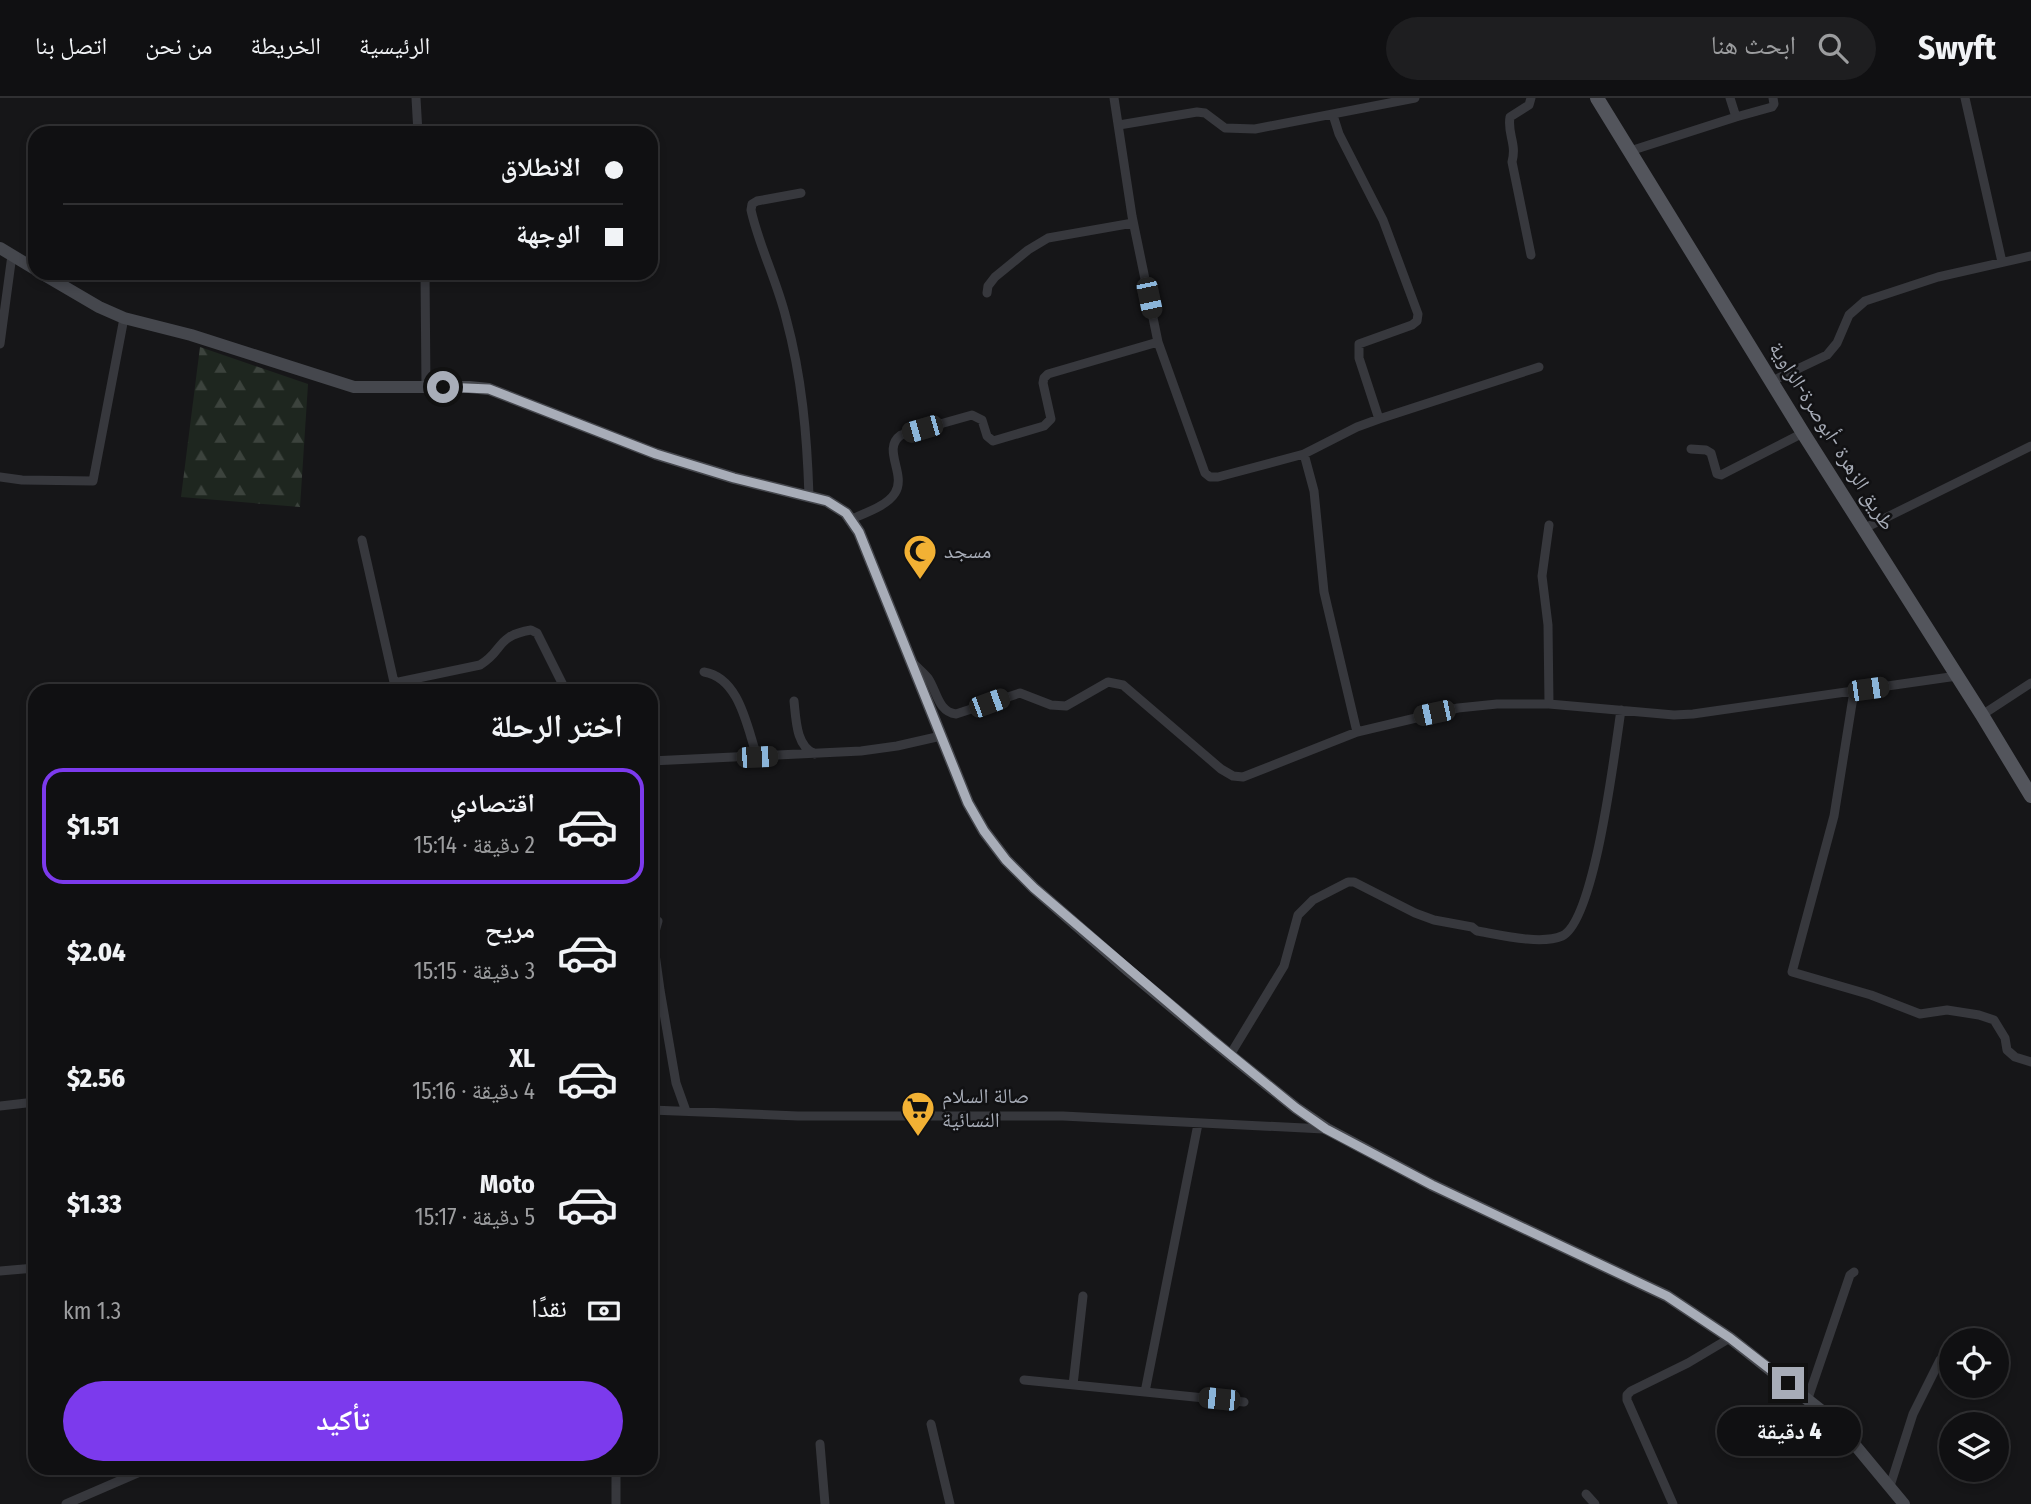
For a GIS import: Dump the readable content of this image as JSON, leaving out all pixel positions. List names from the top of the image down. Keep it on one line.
{"streets":{"main road":["طريق الزهرة -أبوصرة-الزاوية"]},"places":{"mosque":["مسجد"],"supermarket":["صالة السلام النسائية"]},"page":{"header":"Swyft","search":"ابحث هنا","nav":["الرئيسية","الخريطة","من نحن","اتصل بنا"],"banner":["الانطلاق","الوجهة"],"heading":"اختر الرحلة","list":[{"name":"اقتصادي","note":"2 دقيقة · 15:14","value":"$1.51"},{"name":"مريح","note":"3 دقيقة · 15:15","value":"$2.04"},{"name":"XL","note":"4 دقيقة · 15:16","value":"$2.56"},{"name":"Moto","note":"5 دقيقة · 15:17","value":"$1.33"}],"pay":["نقدًا","1.3 km"],"buttons":"تأكيد","bubble":"4 دقيقة"}}
